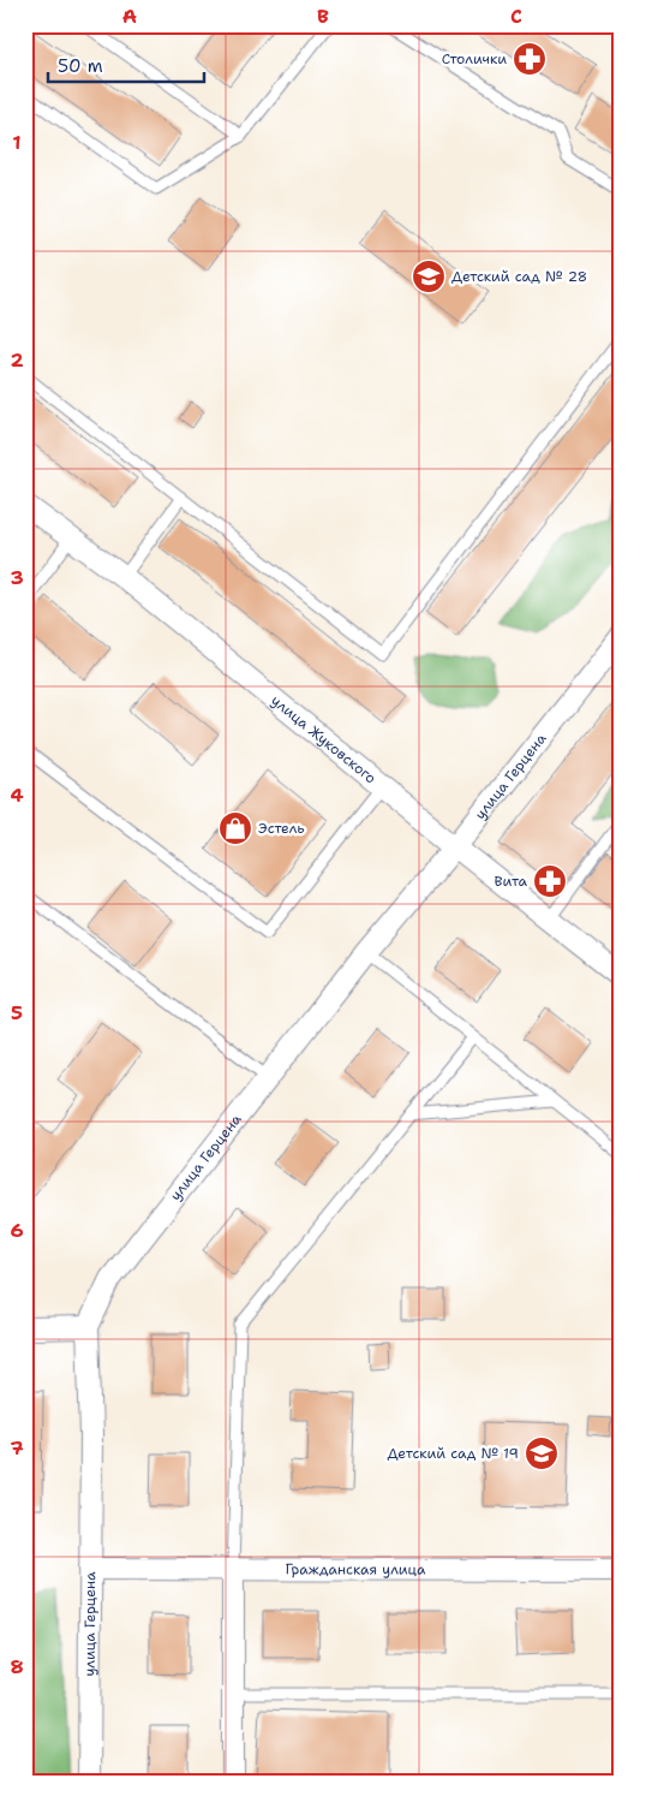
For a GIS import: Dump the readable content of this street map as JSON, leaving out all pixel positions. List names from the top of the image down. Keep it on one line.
{"streets":{"street":["улица Жуковского","улица Герцена","Гражданская улица"]},"crossings":[["улица Жуковского","улица Герцена"],["улица Герцена","Гражданская улица"]],"places":{"pharmacy":["Столички","Вита"],"school or university":["Детский сад № 28","Детский сад № 19"],"shop":["Эстель"]},"scale_bar":"50 m","grid":{"columns":["A","B","C"],"rows":["1","2","3","4","5","6","7","8"]}}
